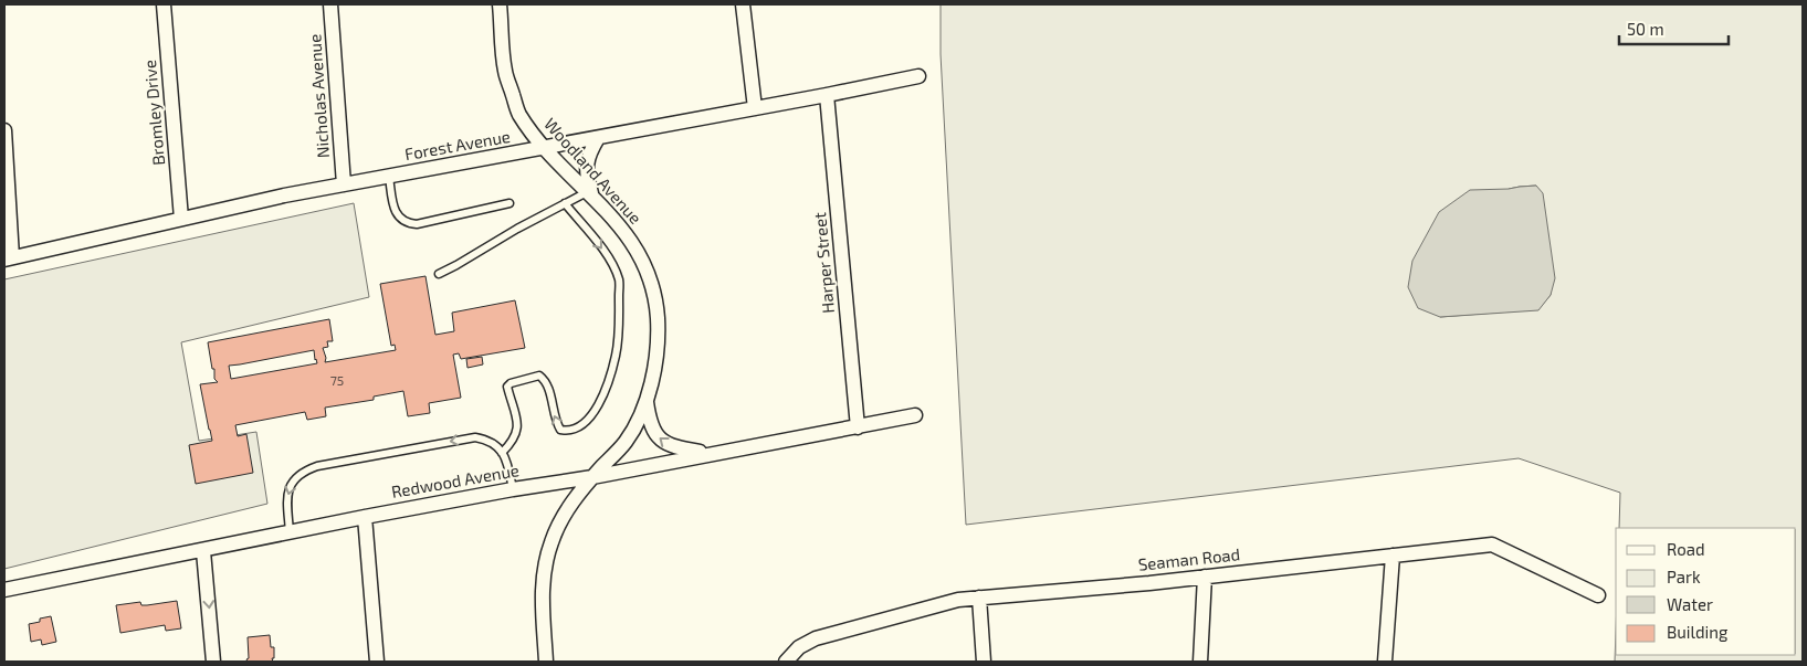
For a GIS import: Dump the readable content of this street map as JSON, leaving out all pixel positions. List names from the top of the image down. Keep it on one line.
{"streets":{"street":["Nicholas Avenue","Bromley Drive","Forest Avenue","Woodland Avenue","Harper Street","Redwood Avenue","Seaman Road"]},"crossings":[["Nicholas Avenue","Forest Avenue"],["Bromley Drive","Forest Avenue"],["Forest Avenue","Woodland Avenue"],["Forest Avenue","Harper Street"],["Woodland Avenue","Redwood Avenue"],["Harper Street","Redwood Avenue"]],"house_numbers":["75"],"legend":["Road","Park","Water","Building"],"scale_bar":"50 m"}
